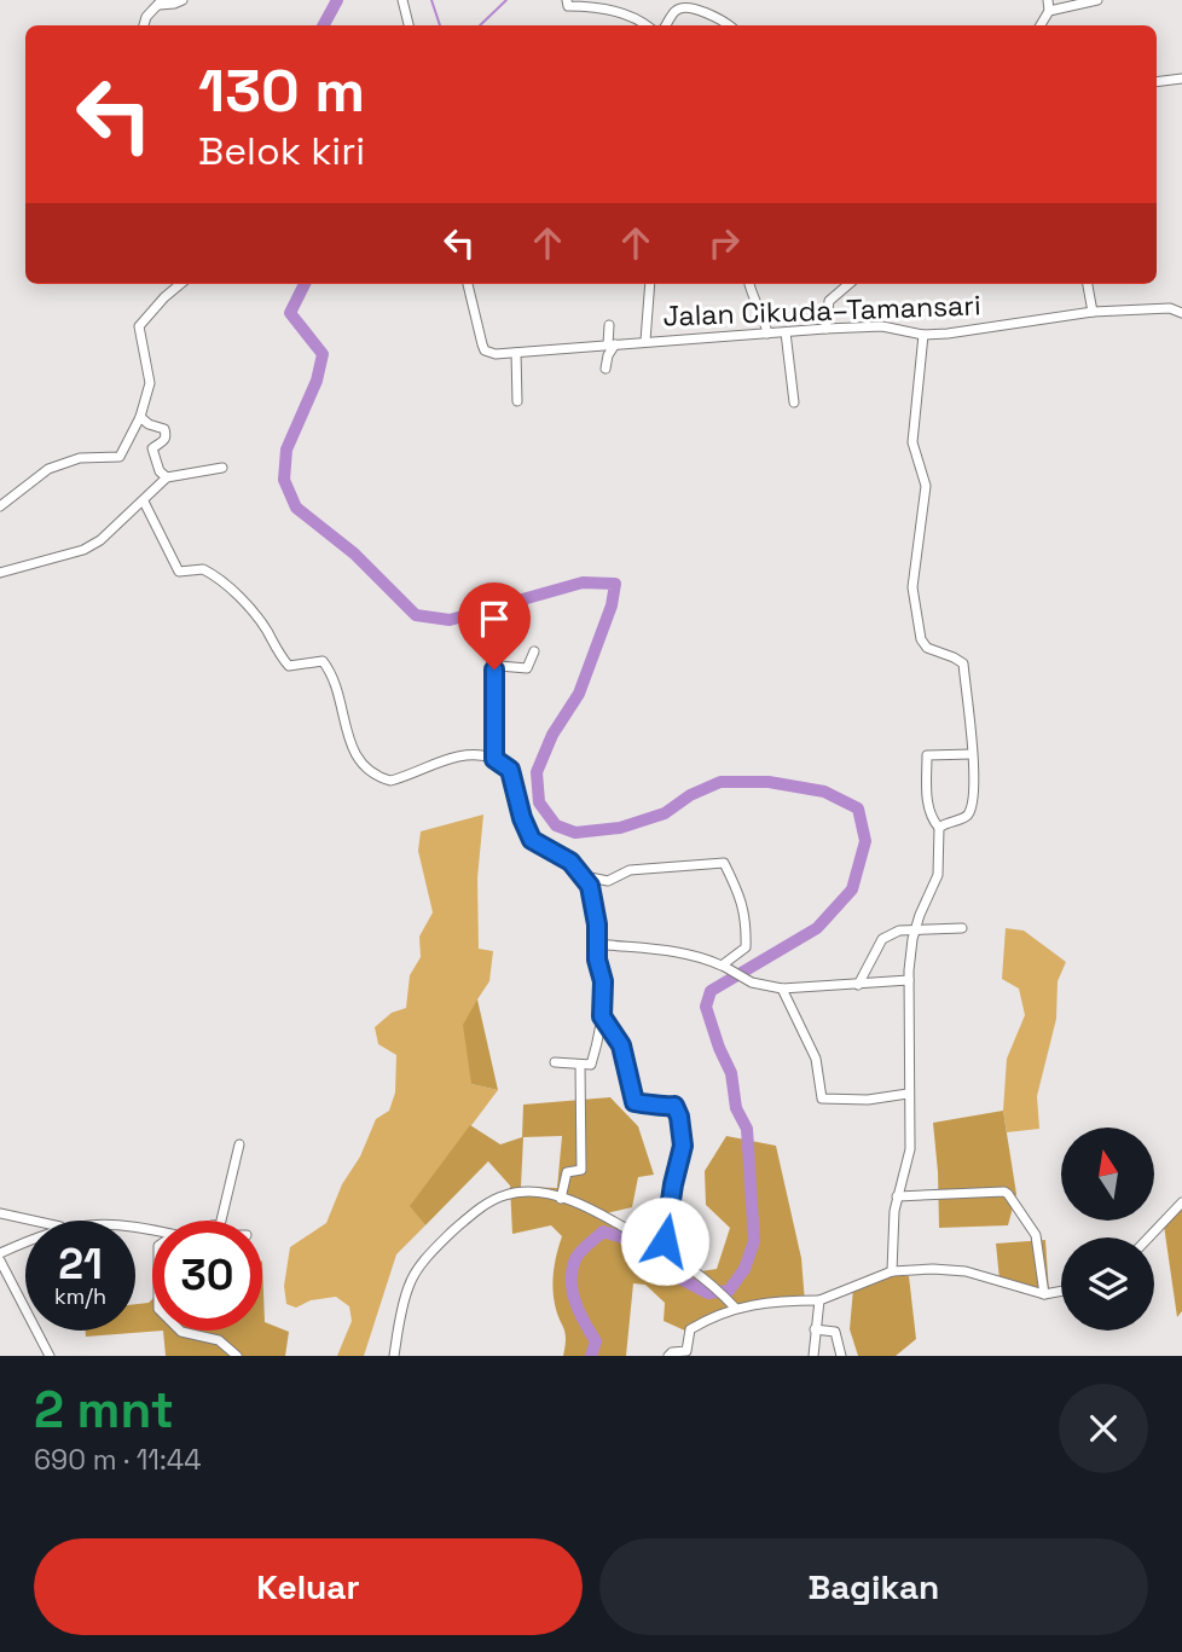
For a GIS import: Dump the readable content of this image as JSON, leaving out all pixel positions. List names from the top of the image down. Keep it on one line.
{"streets":{"street":["Jalan Cikuda–Tamansari"]},"north":"top","page":{"turn":["130 m","Belok kiri"],"speed":"21 km/h","limit":"30","heading":["2 mnt","690 m · 11:44"],"buttons":["Keluar","Bagikan"]}}
